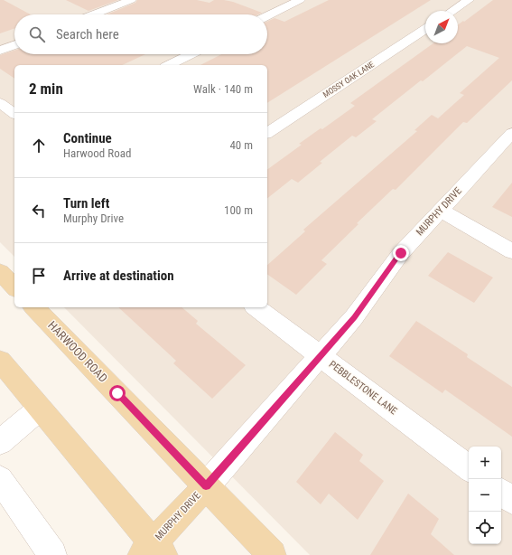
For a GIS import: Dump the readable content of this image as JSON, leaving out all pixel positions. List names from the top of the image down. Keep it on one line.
{"streets":{"main road":["MURPHY DRIVE","HARWOOD ROAD"],"street":["MOSSY OAK LANE","PEBBLESTONE LANE"]},"crossings":[["MURPHY DRIVE","HARWOOD ROAD"],["MURPHY DRIVE","PEBBLESTONE LANE"]],"north":"top right","page":{"search":"Search here","heading":["2 min","Walk · 140 m"],"list":[["Continue","Harwood Road","40 m"],["Turn left","Murphy Drive","100 m"],"Arrive at destination"],"map_buttons":["+","−"]}}
